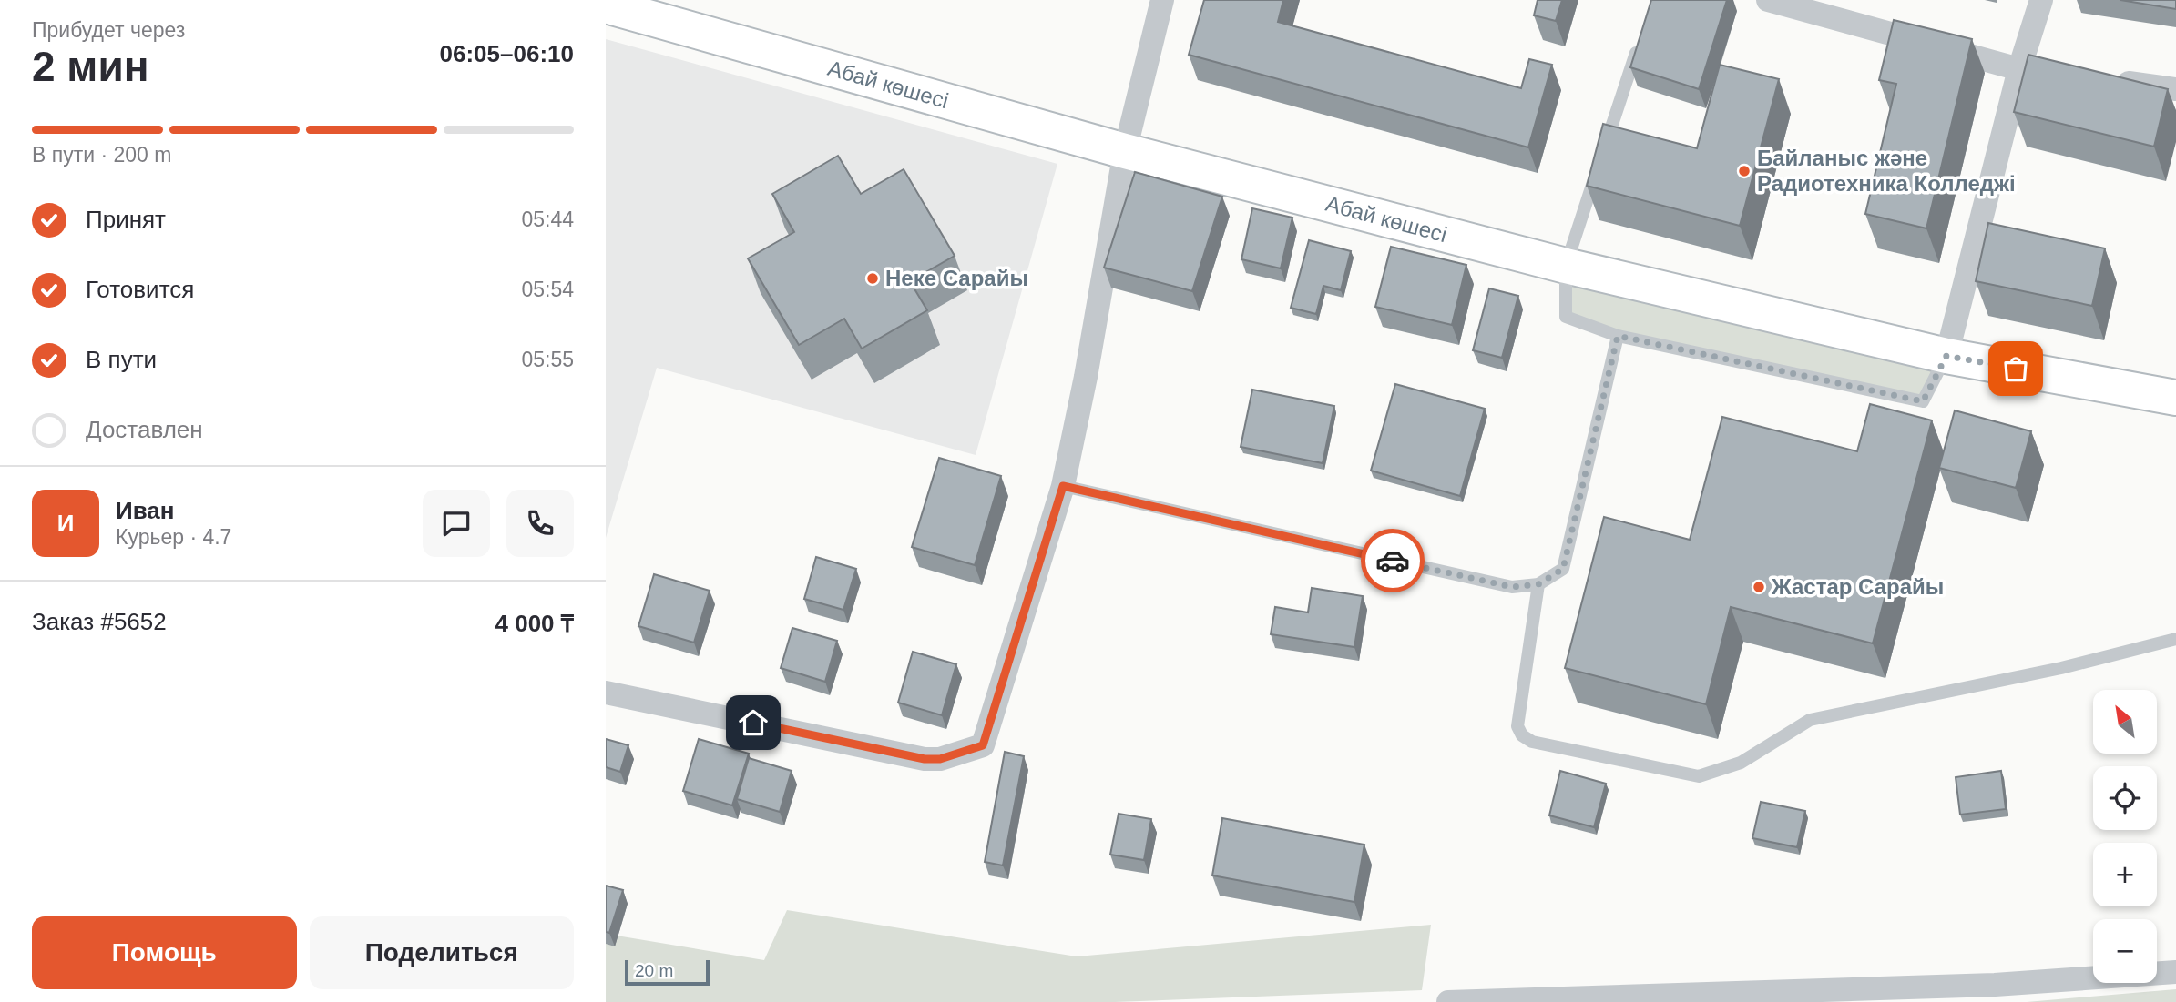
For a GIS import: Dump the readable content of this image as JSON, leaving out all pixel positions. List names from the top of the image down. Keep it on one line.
{"streets":{"main road":["Абай көшесі"]},"places":["Байланыс және Радиотехника Колледжі","Неке Сарайы","Жастар Сарайы"],"scale_bar":"20 m","north":"top left","page":{"heading":["2 мин","Прибудет через","06:05–06:10"],"panel":["Иван","Курьер · 4.7","Заказ #5652","4 000 ₸"],"bar":"В пути · 200 m","list":[["Принят","05:44"],["Готовится","05:54"],["В пути","05:55"],"Доставлен"],"round":"И","map_buttons":["+","−"],"buttons":["Помощь","Поделиться"],"scale":"20 m"}}
